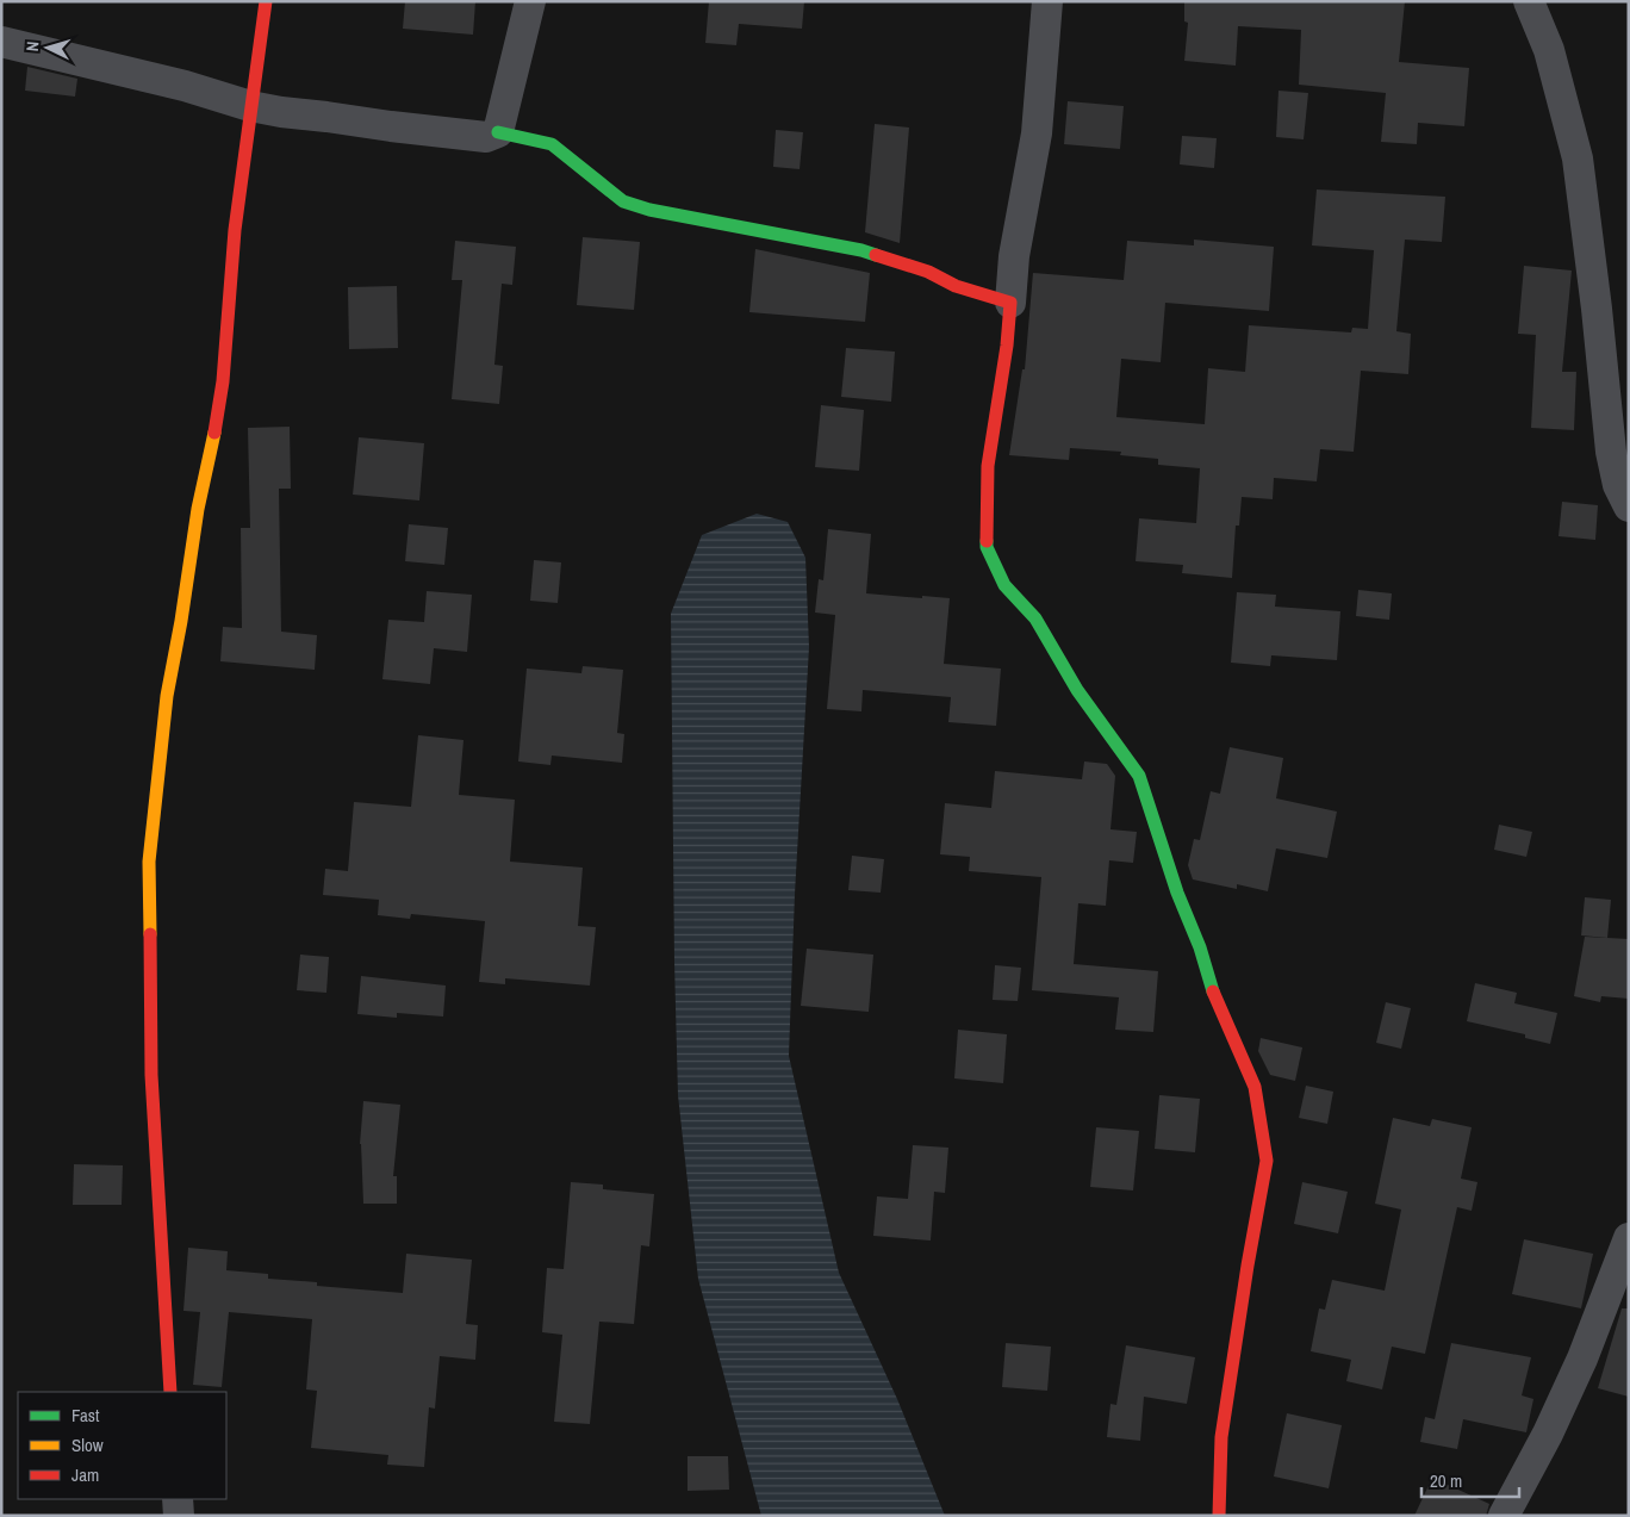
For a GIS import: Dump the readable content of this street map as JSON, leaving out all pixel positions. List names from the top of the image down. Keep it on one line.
{"legend":["Fast","Slow","Jam"],"scale_bar":"20 m","north":"left"}
